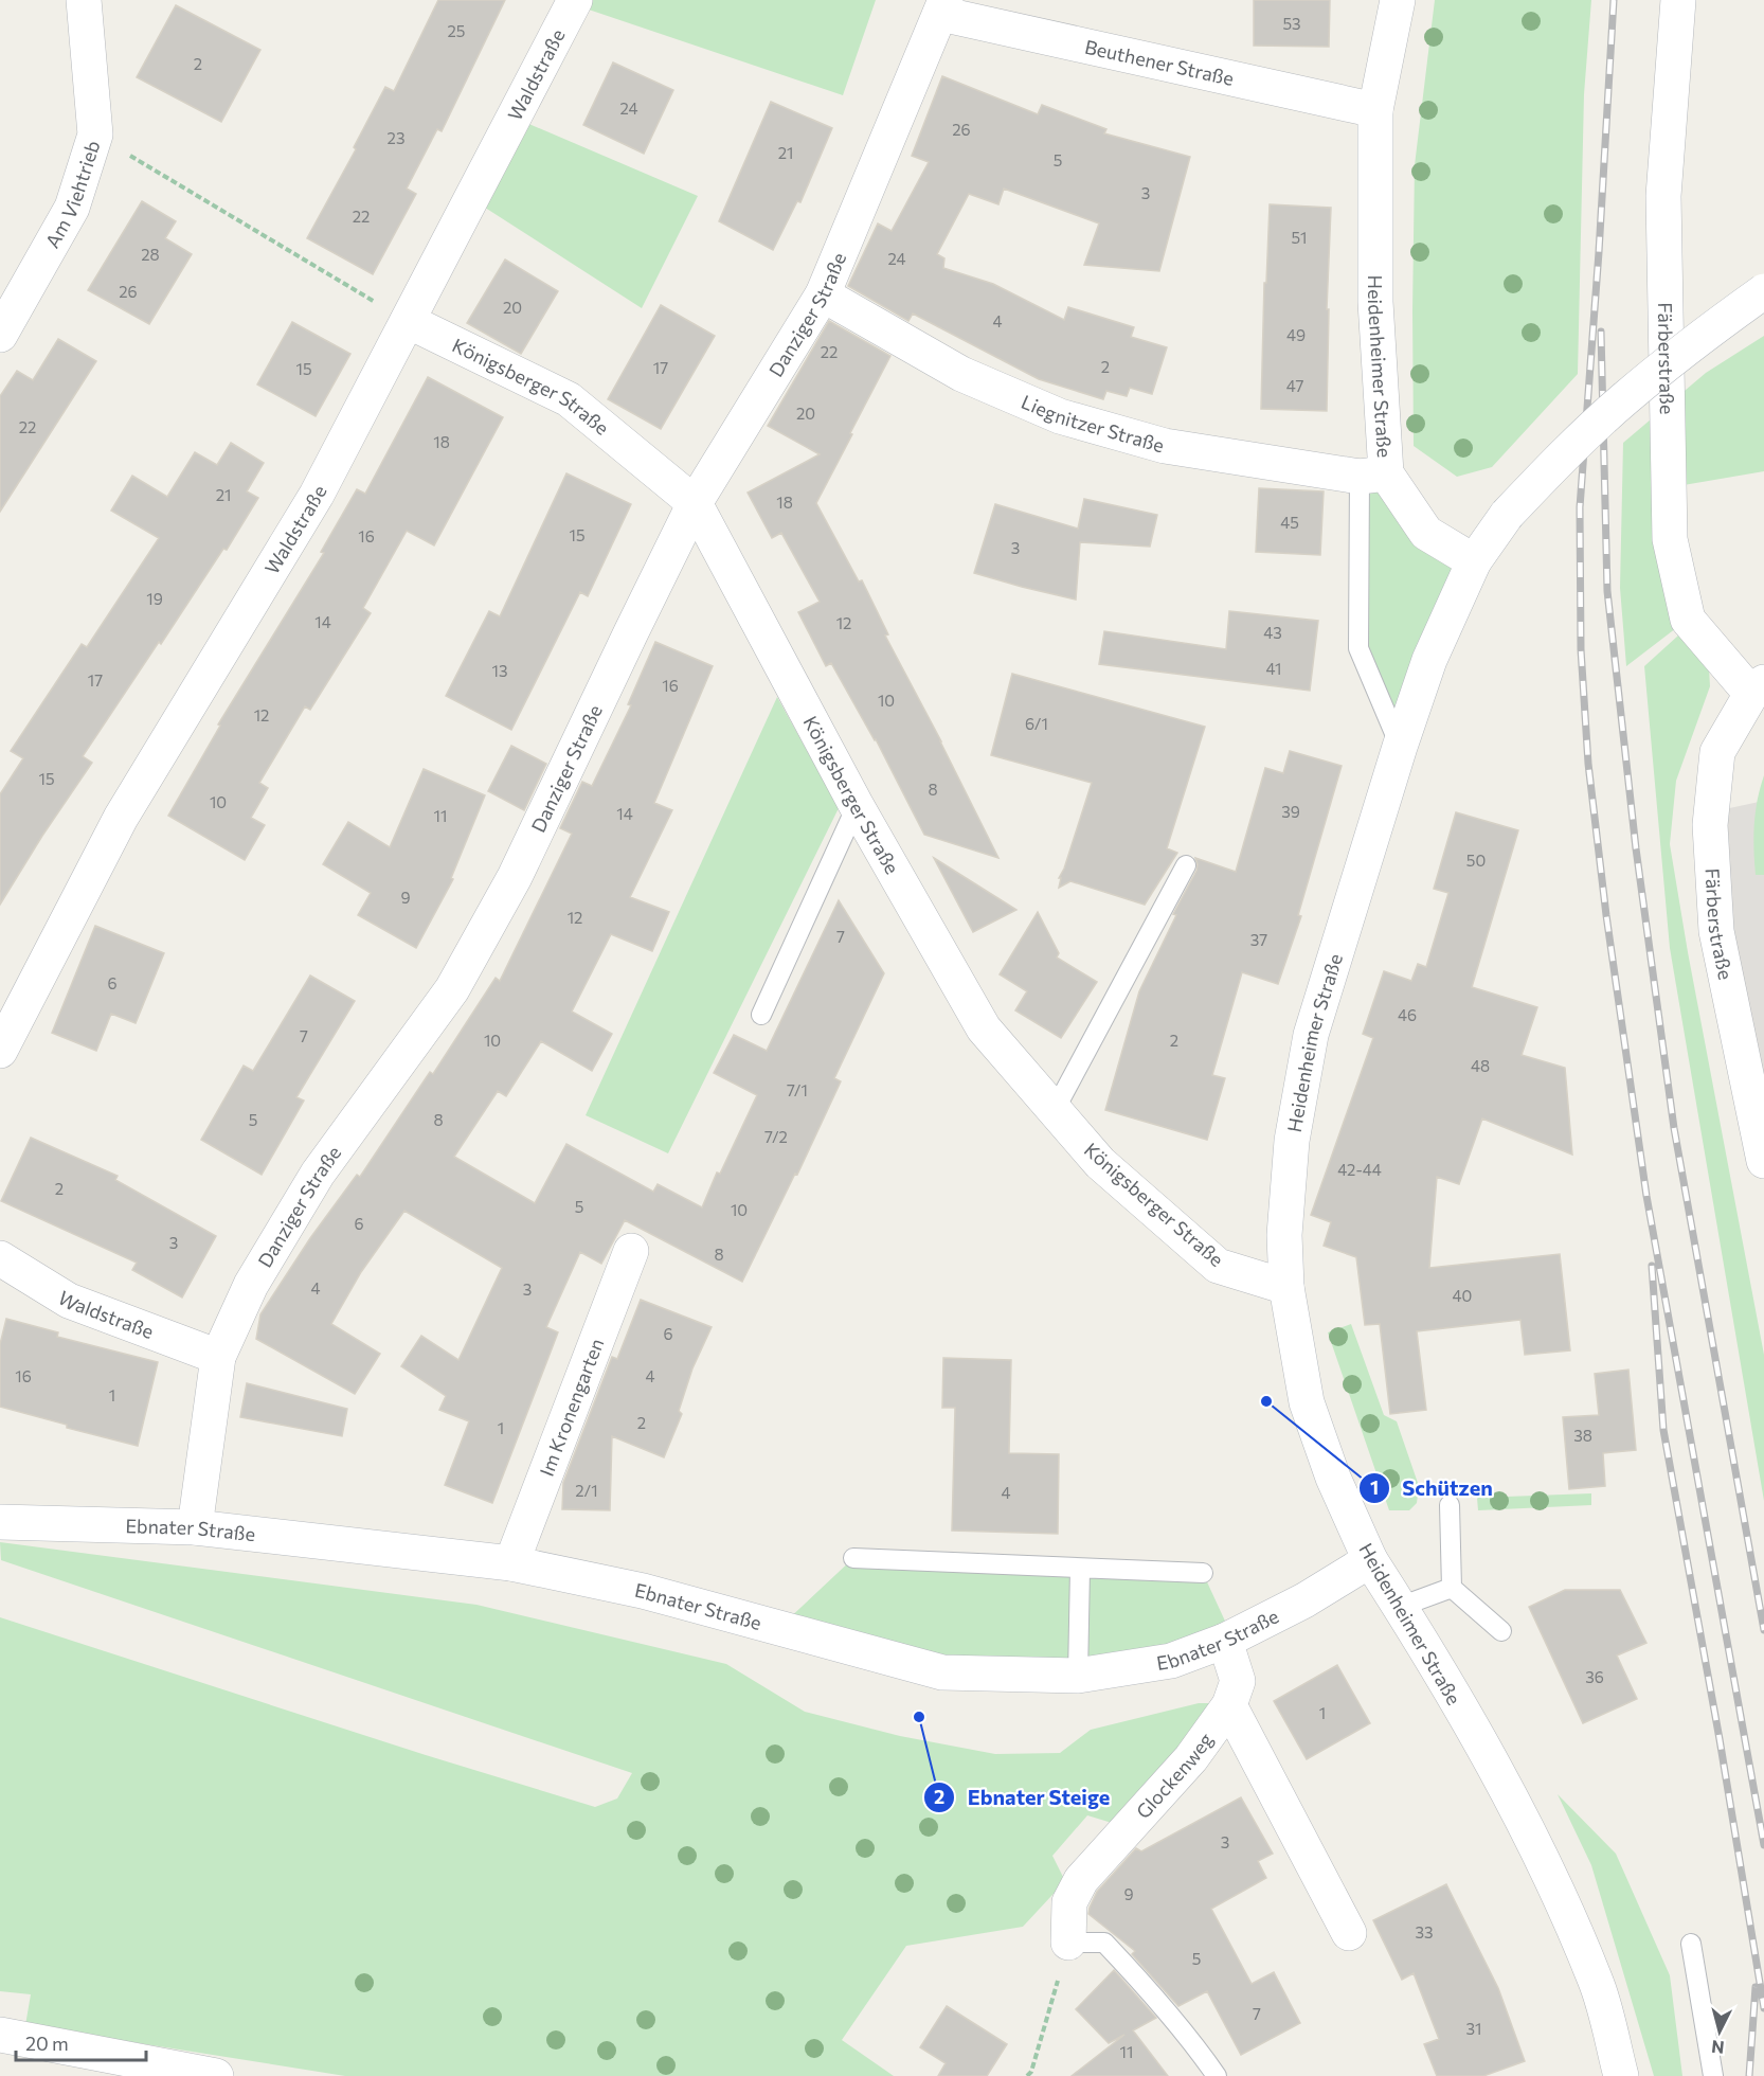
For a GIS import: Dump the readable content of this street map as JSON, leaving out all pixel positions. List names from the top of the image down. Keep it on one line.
{"streets":{"street":["Beuthener Straße","Waldstraße","Am Viehtrieb","Danziger Straße","Färberstraße","Heidenheimer Straße","Königsberger Straße","Liegnitzer Straße","Im Kronengarten","Ebnater Straße","Glockenweg"]},"crossings":[["Beuthener Straße","Danziger Straße"],["Beuthener Straße","Heidenheimer Straße"],["Waldstraße","Danziger Straße"],["Waldstraße","Königsberger Straße"],["Danziger Straße","Königsberger Straße"],["Danziger Straße","Liegnitzer Straße"],["Danziger Straße","Ebnater Straße"],["Heidenheimer Straße","Königsberger Straße"],["Heidenheimer Straße","Liegnitzer Straße"],["Heidenheimer Straße","Ebnater Straße"],["Im Kronengarten","Ebnater Straße"],["Ebnater Straße","Glockenweg"]],"places":["Schützen","Ebnater Steige"],"house_numbers":["53","25","2","24","26","23","21","5","3","22","51","28","24","26","20","4","49","22","2","17","15","47","20","22","18","21","18","45","15","16","3","19","14","12","43","41","13","17","16","10","12","6/1","15","8","10","39","14","11","50","9","12","7","37","6","46","7","10","2","48","7/1","5","8","7/2","42-44","2","5","10","6","3","8","4","3","40","6","16","4","1","2","1","38","2/1","4","36","1","3","9","33","5","7","31","11"],"scale_bar":"20 m","north":"bottom"}
